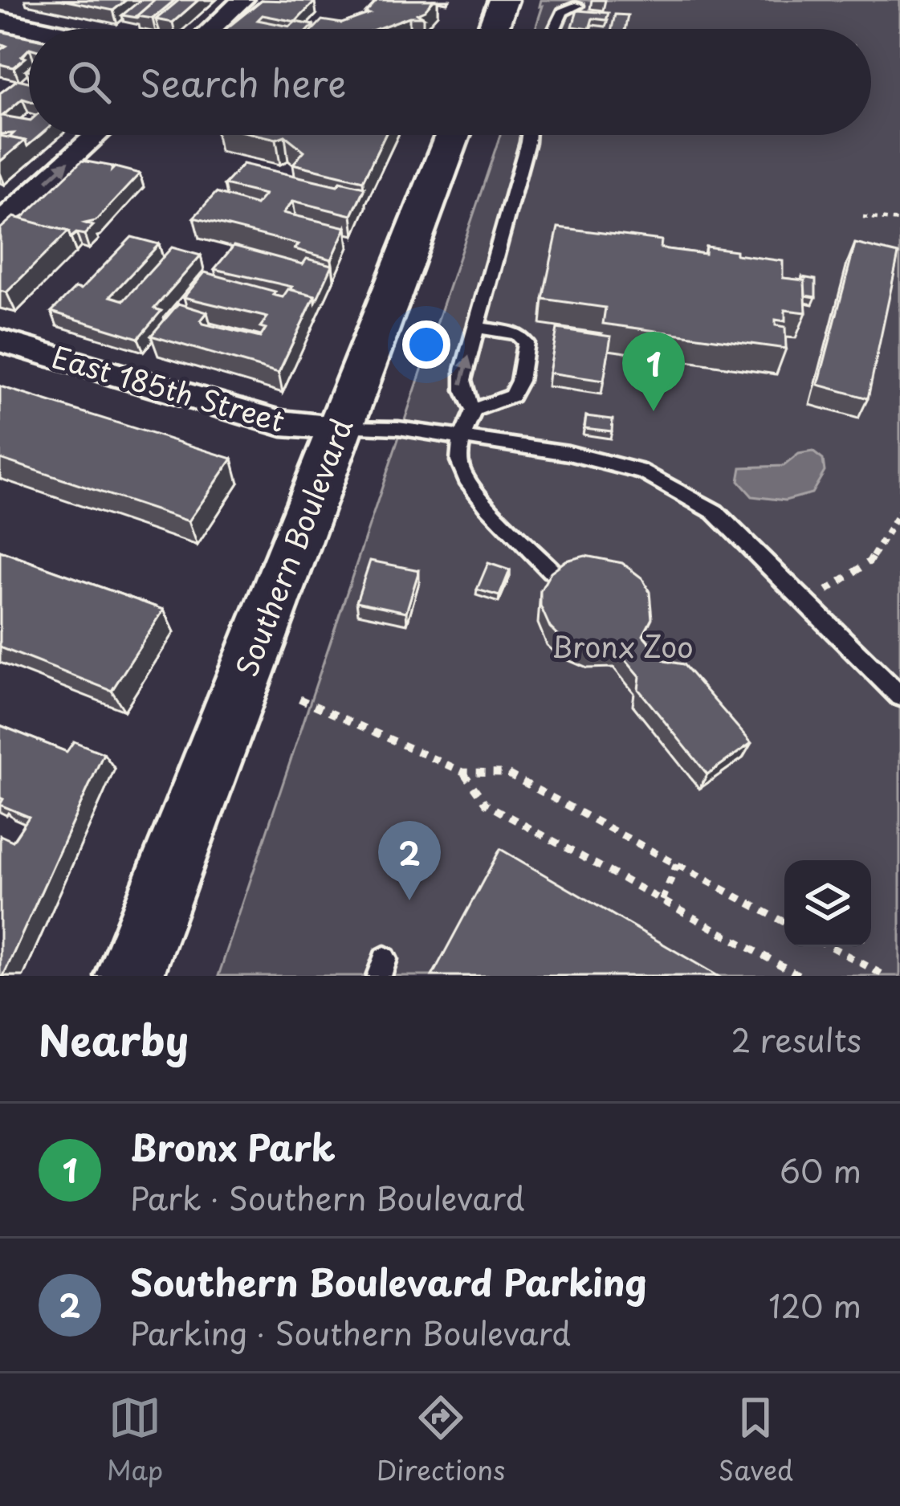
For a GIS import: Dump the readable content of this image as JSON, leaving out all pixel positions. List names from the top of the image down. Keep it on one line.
{"streets":{"main road":["Southern Boulevard"],"street":["East 185th Street"]},"crossings":[["East 185th Street","Southern Boulevard"]],"parks":["Bronx Zoo"],"page":{"search":"Search here","pins":["1","2"],"heading":["Nearby","2 results"],"list":[{"mark":"1","name":"Bronx Park","note":"Park · Southern Boulevard","value":"60 m"},{"mark":"2","name":"Southern Boulevard Parking","note":"Parking · Southern Boulevard","value":"120 m"}],"nav":["Map","Directions","Saved"]}}
